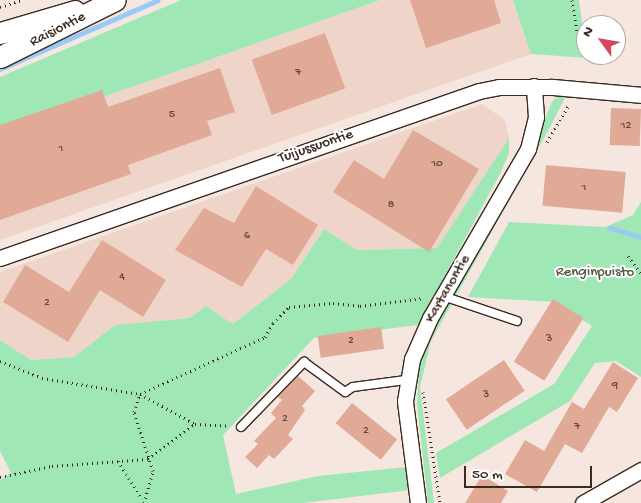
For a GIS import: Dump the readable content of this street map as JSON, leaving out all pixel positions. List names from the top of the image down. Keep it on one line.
{"streets":{"main road":["Raisiontie"],"street":["Tuijussuontie","Kartanontie"]},"crossings":[["Tuijussuontie","Kartanontie"]],"parks":["Renginpuisto"],"house_numbers":["7","5","12","1","10","1","8","6","4","2","3","2","9","3","2","7","2"],"scale_bar":"50 m","north":"top left"}
